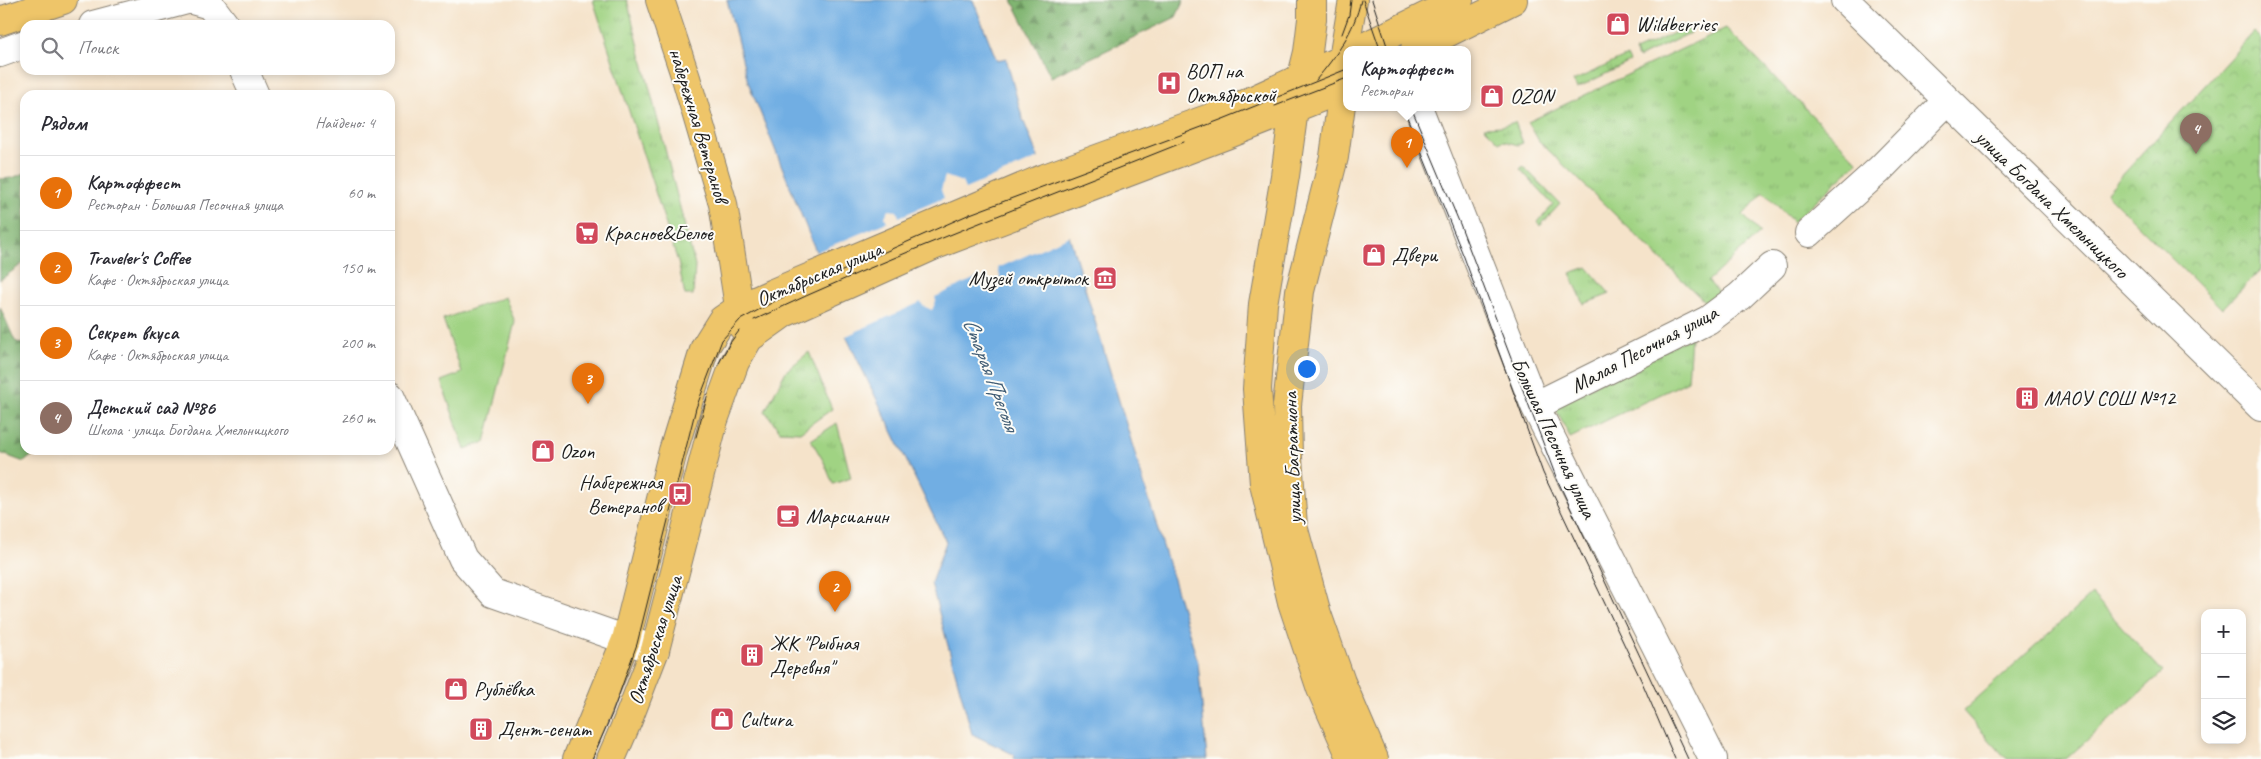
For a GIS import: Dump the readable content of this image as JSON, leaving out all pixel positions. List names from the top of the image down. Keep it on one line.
{"streets":{"main road":["набережная Ветеранов","Октябрьская улица","улица Багратиона"],"street":["улица Богдана Хмельницкого","Малая Песочная улица","Большая Песочная улица"]},"crossings":[["набережная Ветеранов","Октябрьская улица"],["Октябрьская улица","улица Багратиона"],["Малая Песочная улица","Большая Песочная улица"]],"water":["Старая Преголя"],"places":{"shop":["Wildberries","OZON","Двери","Ozon","Рублёвка","Cultura"],"hospital":["ВОП на Октябрьской"],"supermarket":["Красное&Белое"],"museum":["Музей открыток"],"building":["МАОУ СОШ №12","ЖК \"Рыбная Деревня\"","Дент-сенат"],"bus stop":["Набережная Ветеранов"],"cafe":["Марсианин"]},"page":{"search":"Поиск","popup":["Картоффест","Ресторан"],"heading":["Рядом","Найдено: 4"],"pins":["4","1","3","2"],"list":[{"mark":"1","name":"Картоффест","note":"Ресторан · Большая Песочная улица","value":"60 m"},{"mark":"2","name":"Traveler's Coffee","note":"Кафе · Октябрьская улица","value":"150 m"},{"mark":"3","name":"Секрет вкуса","note":"Кафе · Октябрьская улица","value":"200 m"},{"mark":"4","name":"Детский сад №86","note":"Школа · улица Богдана Хмельницкого","value":"260 m"}],"map_buttons":["+","−"]}}
